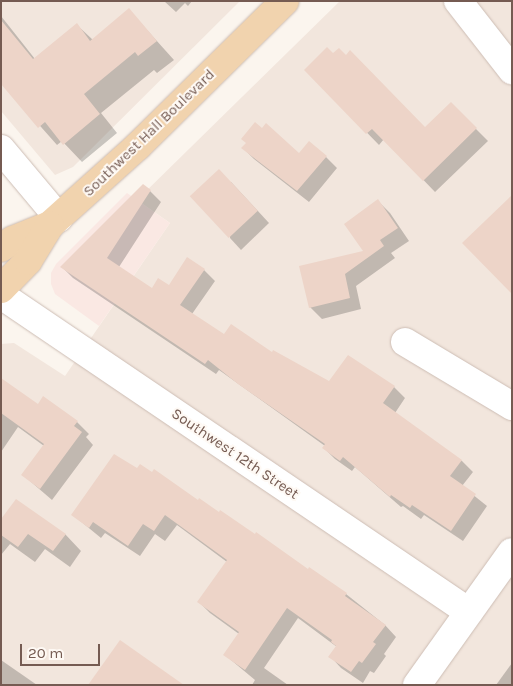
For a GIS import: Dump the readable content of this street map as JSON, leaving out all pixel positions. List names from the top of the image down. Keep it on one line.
{"streets":{"main road":["Southwest Hall Boulevard"],"street":["Southwest 12th Street"]},"scale_bar":"20 m"}
